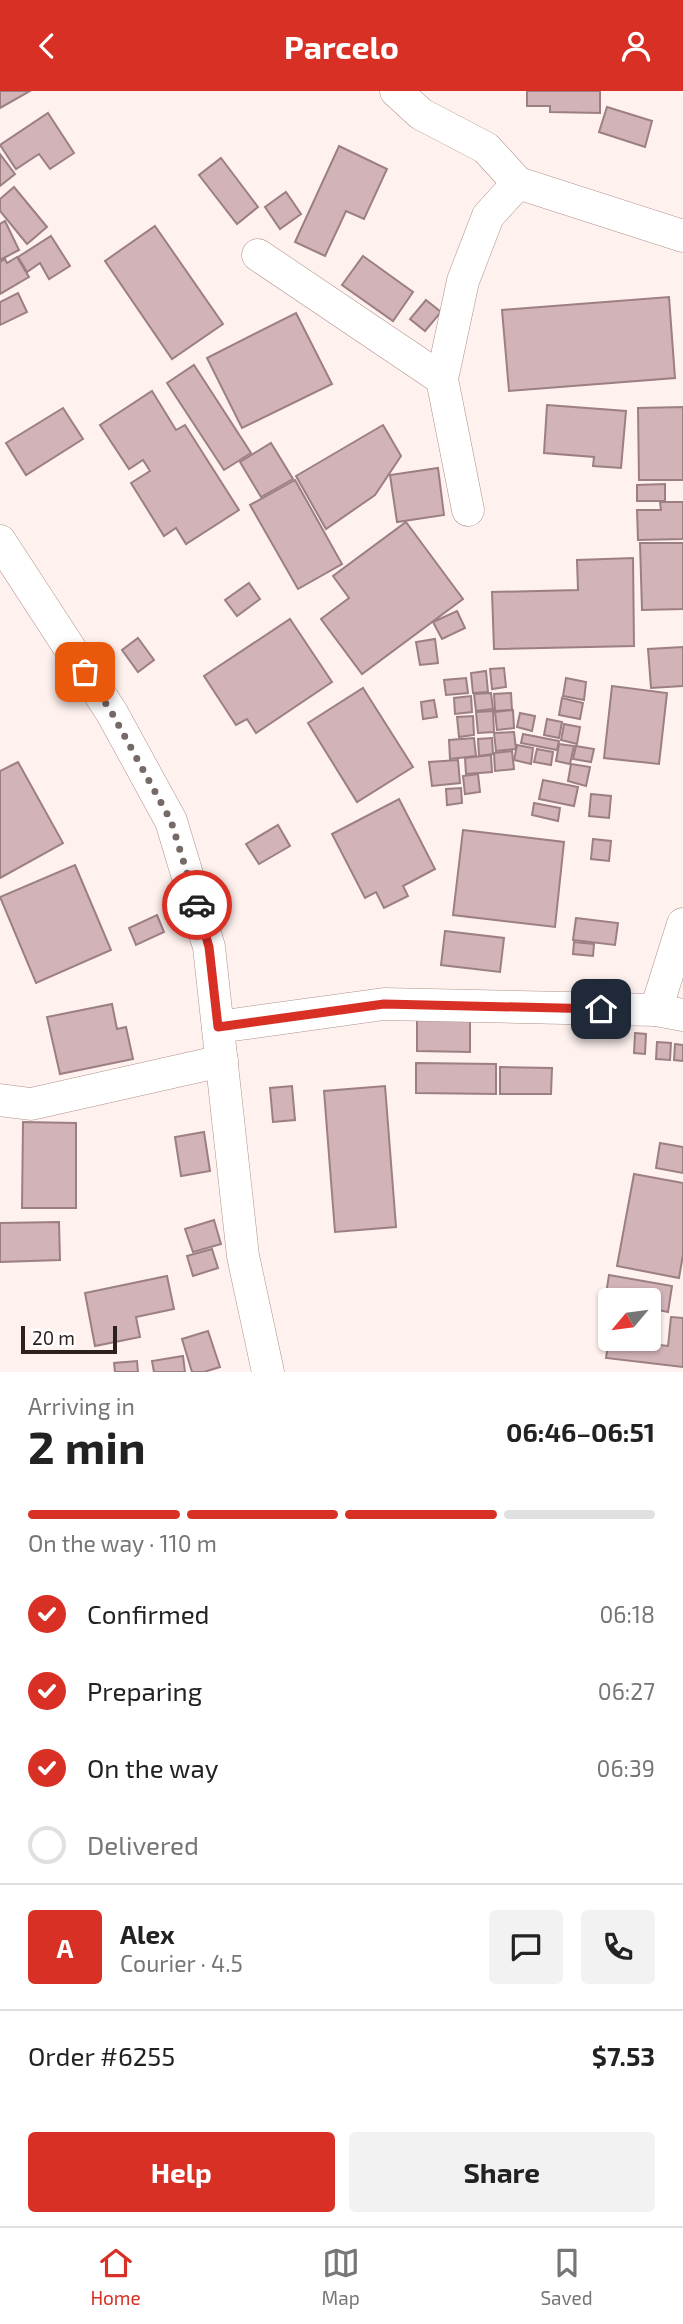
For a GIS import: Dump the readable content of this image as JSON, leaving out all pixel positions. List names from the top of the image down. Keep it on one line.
{"scale_bar":"20 m","north":"bottom left","page":{"header":"Parcelo","scale":"20 m","heading":["2 min","Arriving in","06:46–06:51"],"panel":["Alex","Courier · 4.5","Order #6255","$7.53"],"bar":"On the way · 110 m","list":[["Confirmed","06:18"],["Preparing","06:27"],["On the way","06:39"],"Delivered"],"round":"A","buttons":["Help","Share"],"tabs":["Home","Map","Saved"]}}
